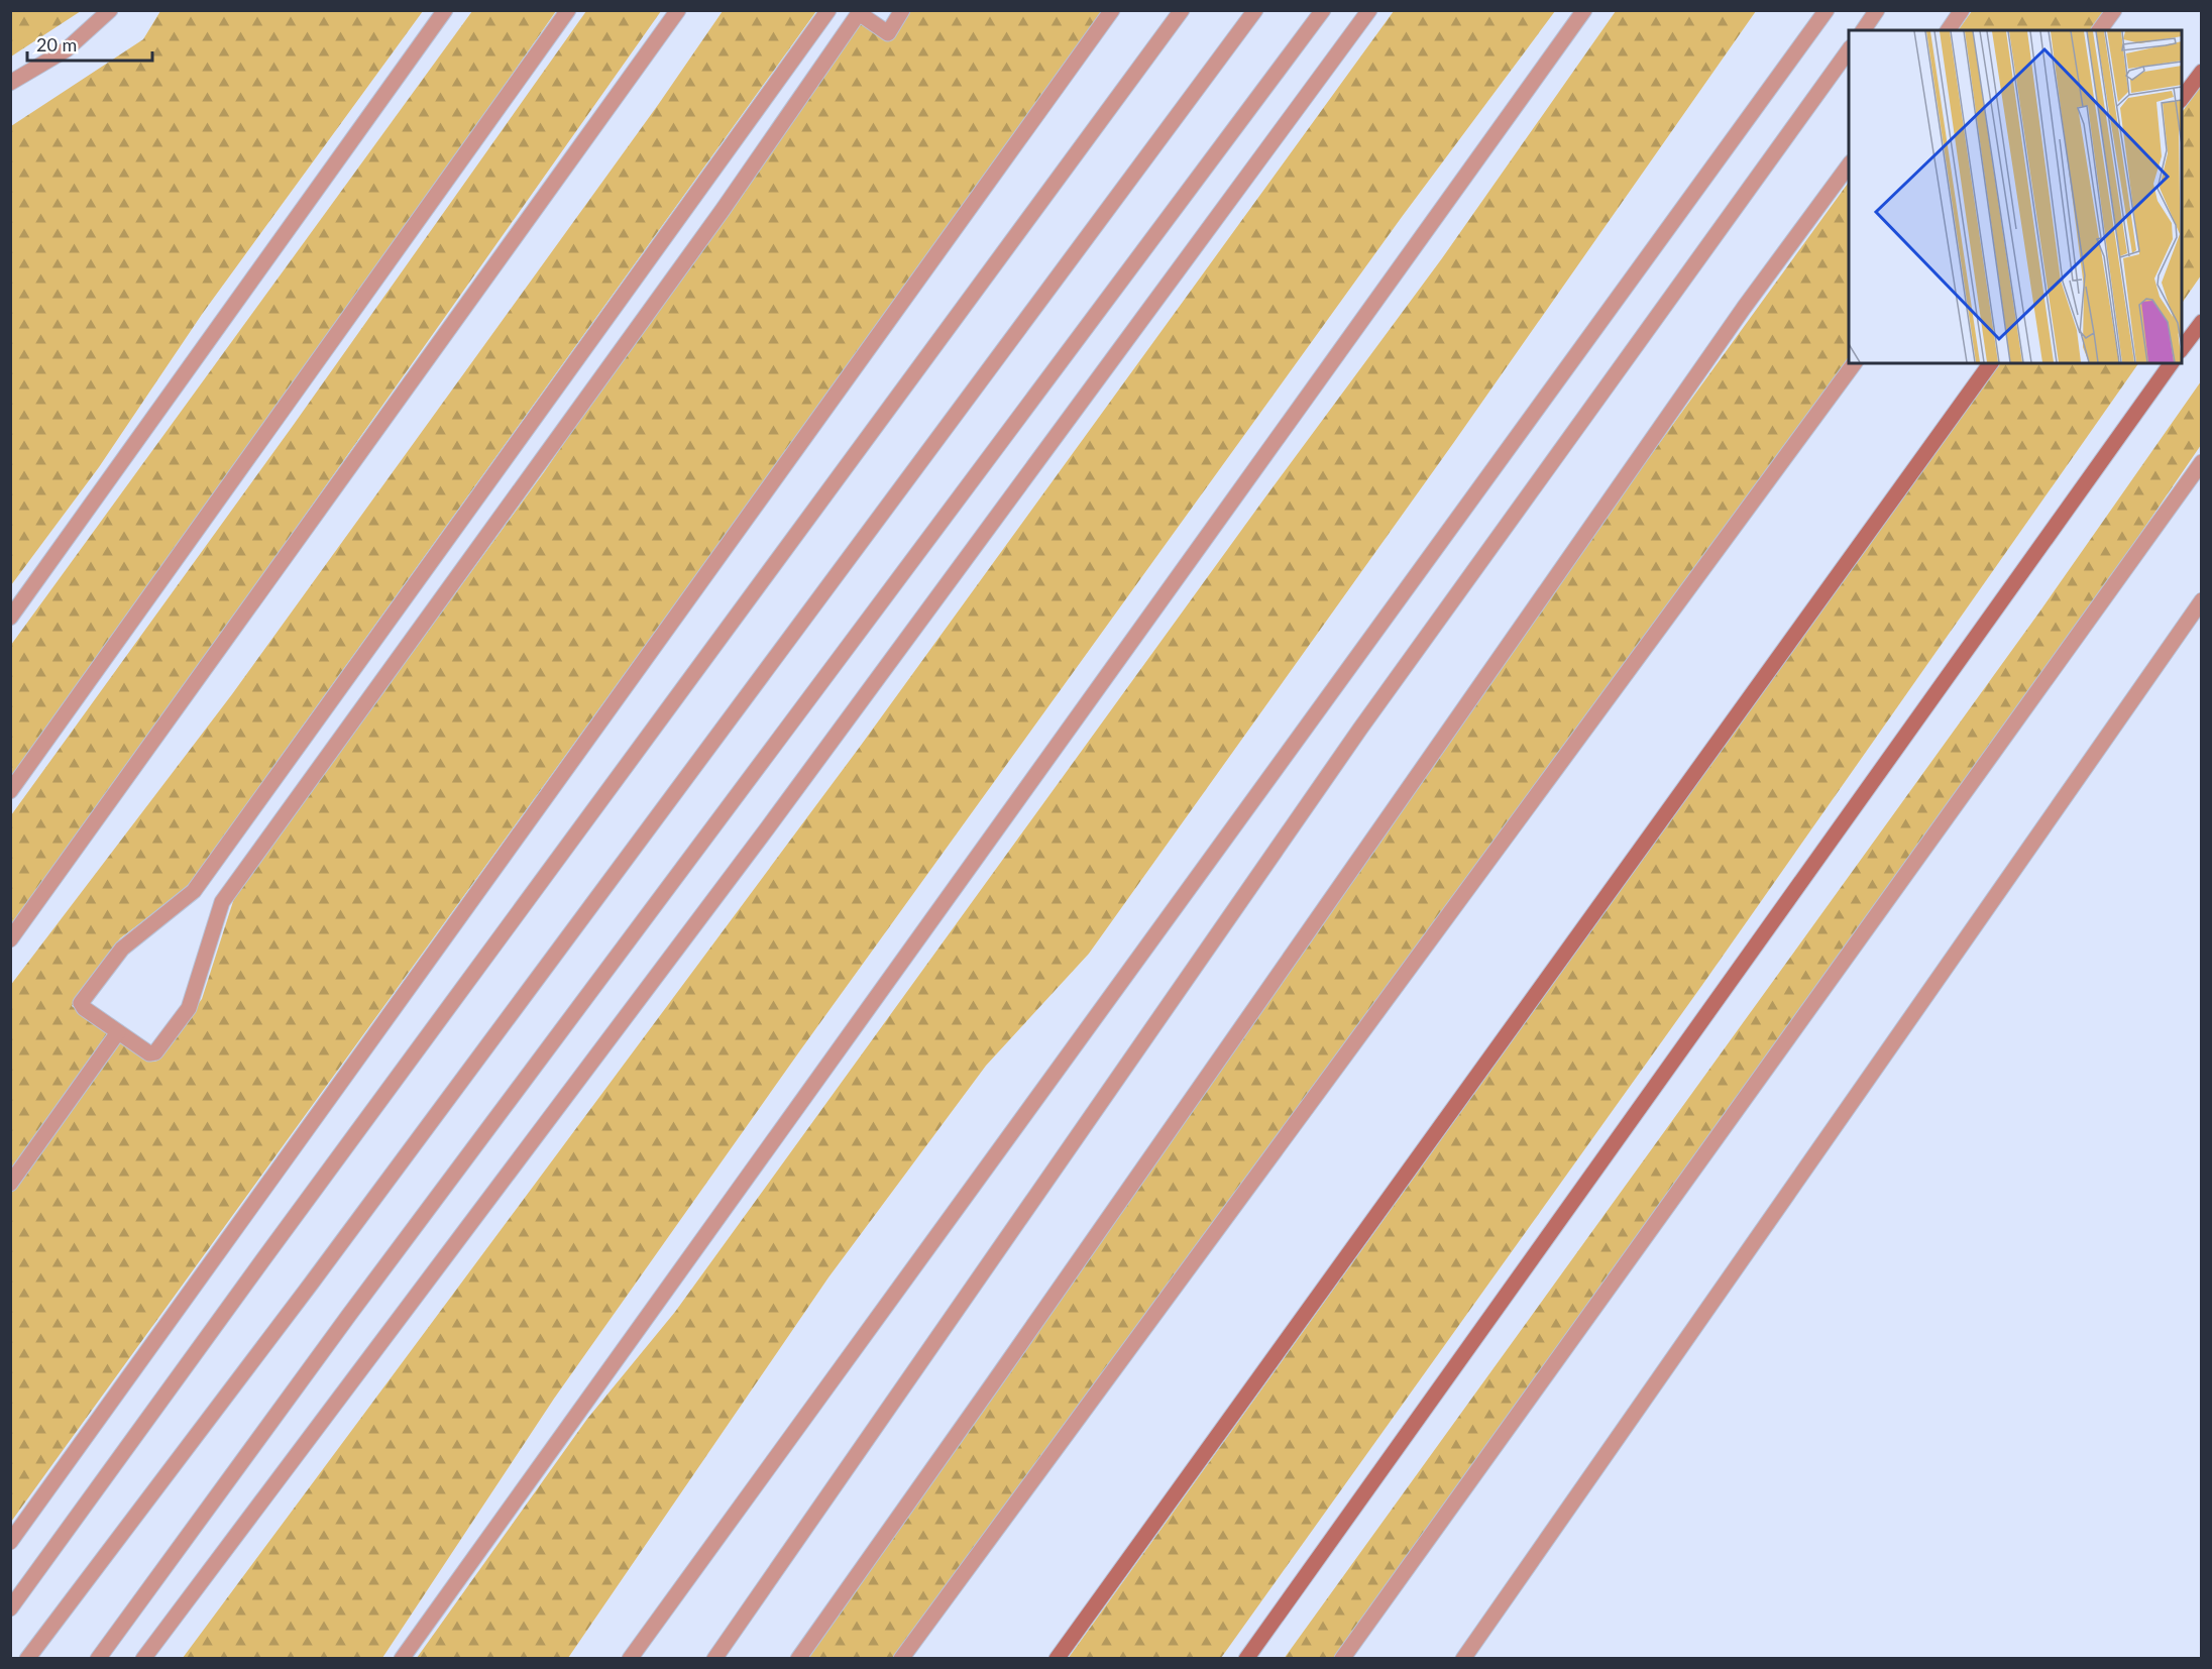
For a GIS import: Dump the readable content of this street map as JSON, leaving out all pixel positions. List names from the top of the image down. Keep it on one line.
{"scale_bar":"20 m"}
